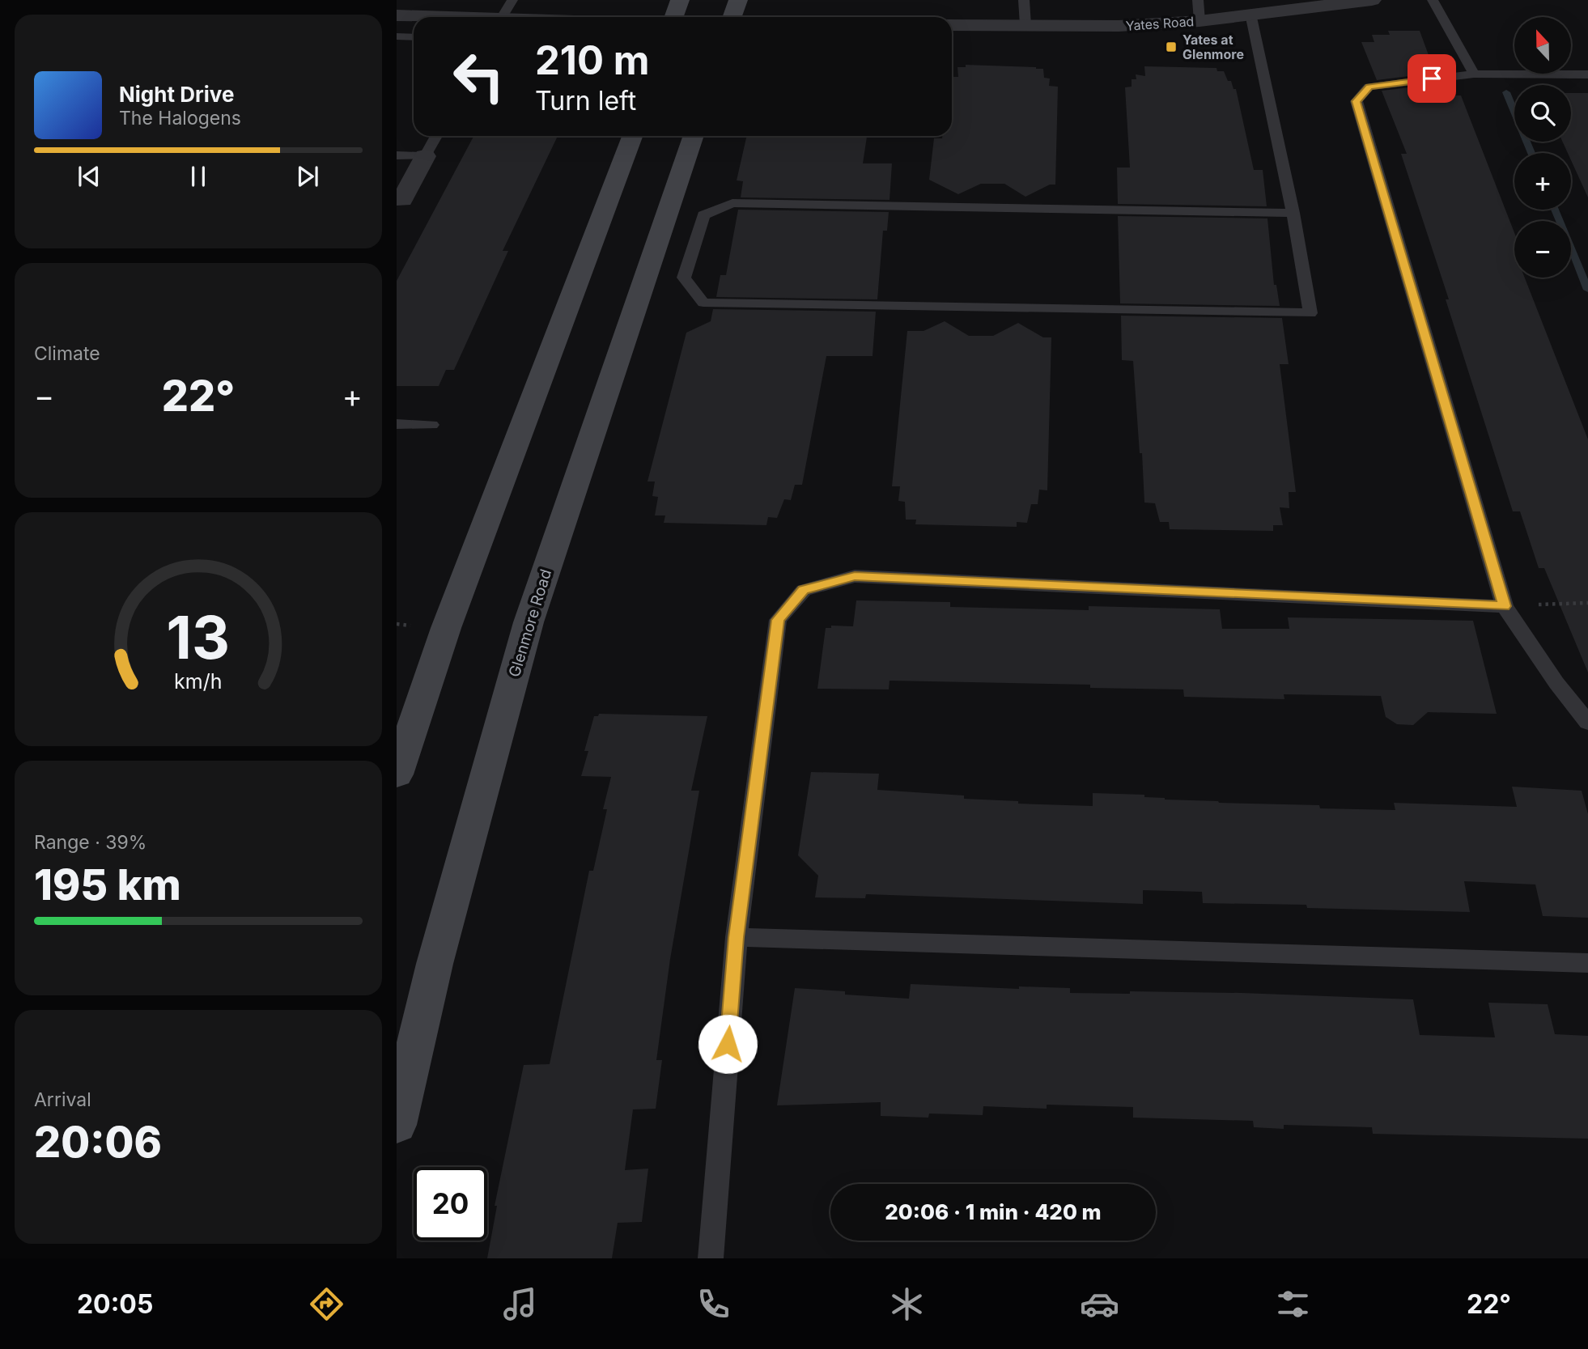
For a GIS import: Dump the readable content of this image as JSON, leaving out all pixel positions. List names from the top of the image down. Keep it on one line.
{"streets":{"main road":["Glenmore Road"],"street":["Yates Road"]},"places":{"transit":["Yates at Glenmore"]},"north":"top","page":{"map_buttons":["+","−"],"turn":["210 m","Turn left"],"song":["Night Drive","The Halogens"],"tile":["Climate",["Range · 39%","195 km"],["Arrival","20:06"]],"heat":["−","22°","+"],"limit":"20","trip":"20:06 · 1 min · 420 m","tabs":["20:05","22°"],"gauge":["13","km/h"]}}
